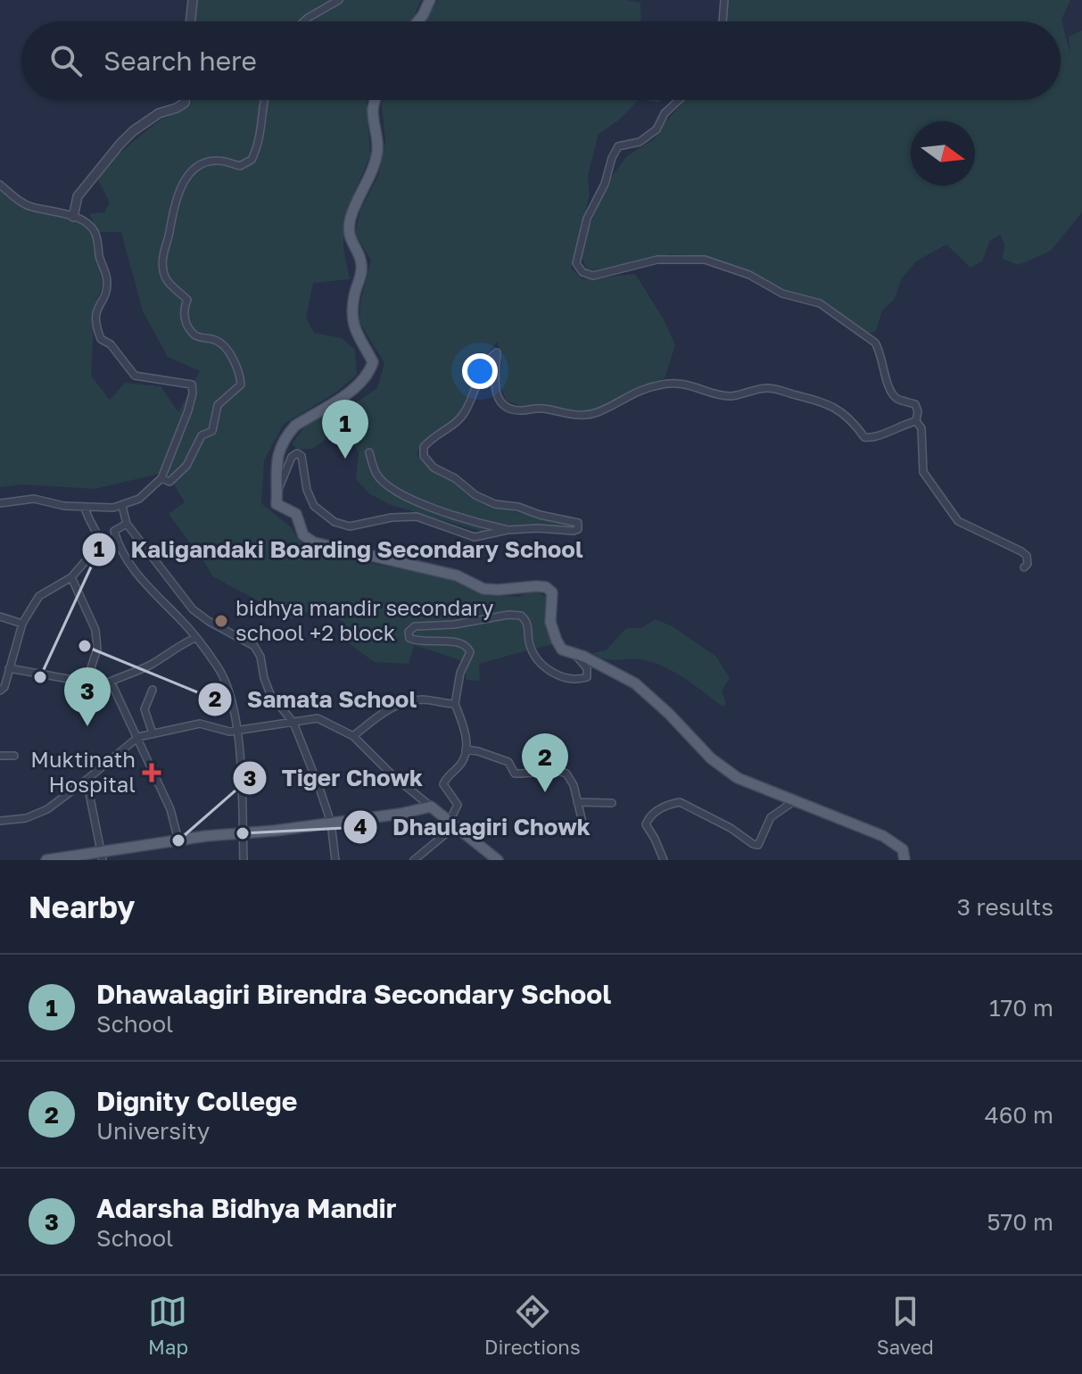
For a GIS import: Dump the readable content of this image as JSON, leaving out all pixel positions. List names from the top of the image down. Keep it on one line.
{"places":{"other":["bidhya mandir secondary school +2 block","Samata School","Kaligandaki Boarding Secondary School","Dhaulagiri Chowk","Tiger Chowk"],"health":["Muktinath Hospital"]},"north":"right","page":{"search":"Search here","pins":["1","3","2"],"heading":["Nearby","3 results"],"list":[{"mark":"1","name":"Dhawalagiri Birendra Secondary School","note":"School","value":"170 m"},{"mark":"2","name":"Dignity College","note":"University","value":"460 m"},{"mark":"3","name":"Adarsha Bidhya Mandir","note":"School","value":"570 m"}],"nav":["Map","Directions","Saved"]}}
